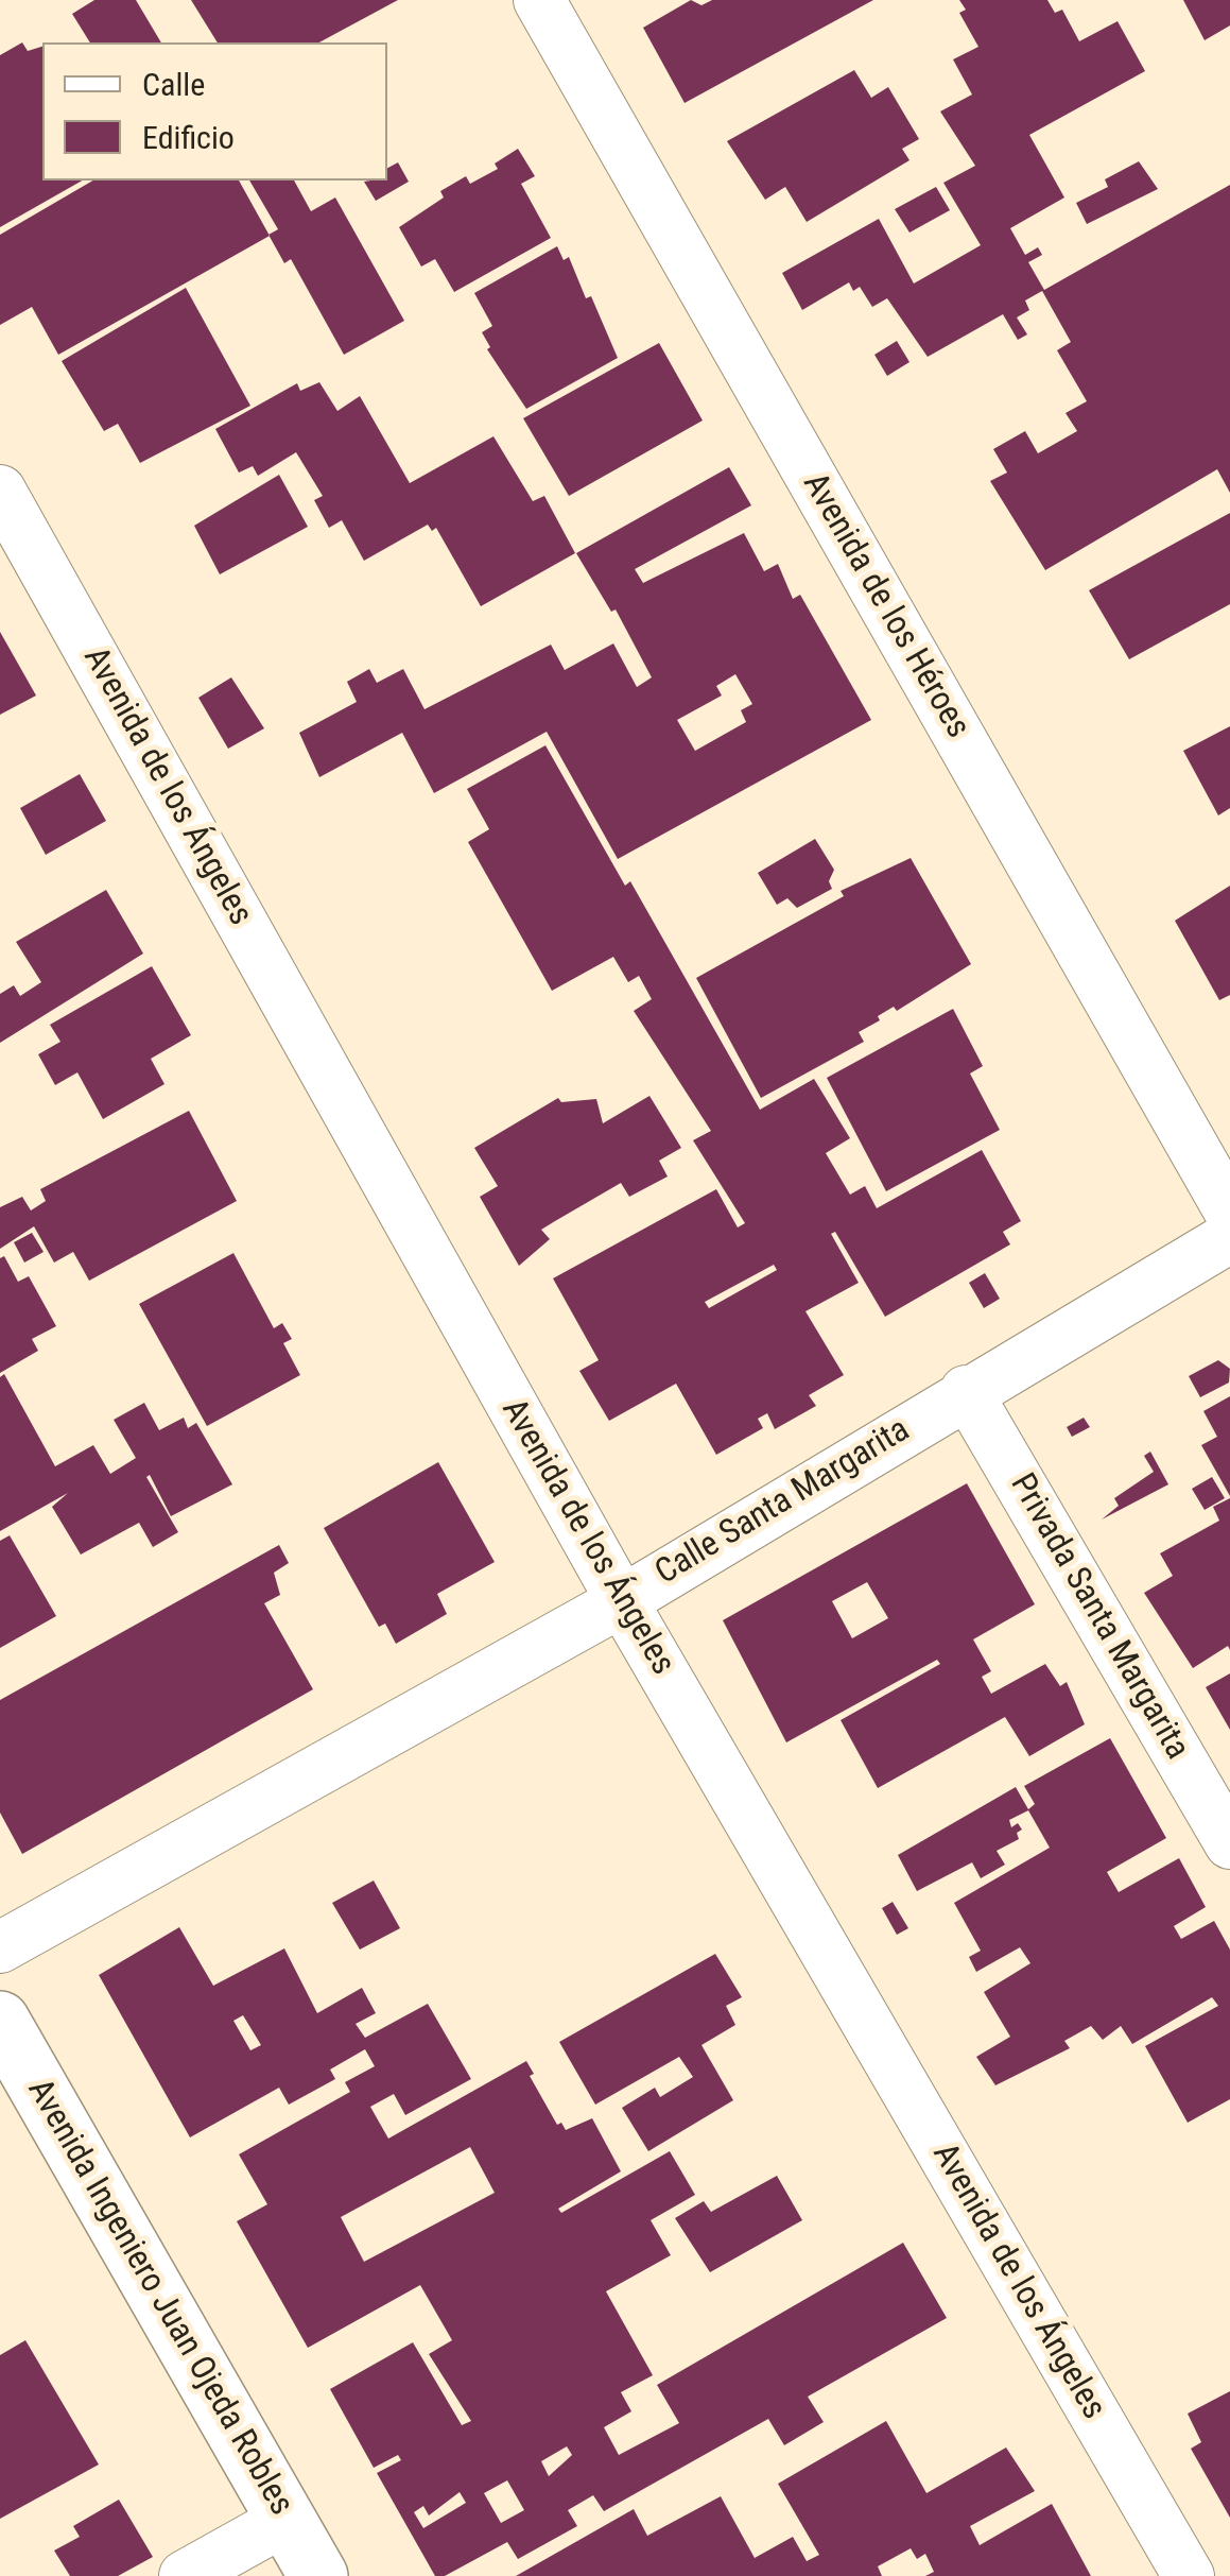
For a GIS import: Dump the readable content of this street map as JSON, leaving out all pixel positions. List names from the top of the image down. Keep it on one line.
{"streets":{"main road":["Avenida Ingeniero Juan Ojeda Robles"],"street":["Avenida de los Héroes","Avenida de los Ángeles","Calle Santa Margarita","Privada Santa Margarita"]},"crossings":[["Avenida de los Ángeles","Calle Santa Margarita"],["Calle Santa Margarita","Privada Santa Margarita"]],"legend":["Calle","Edificio"]}
